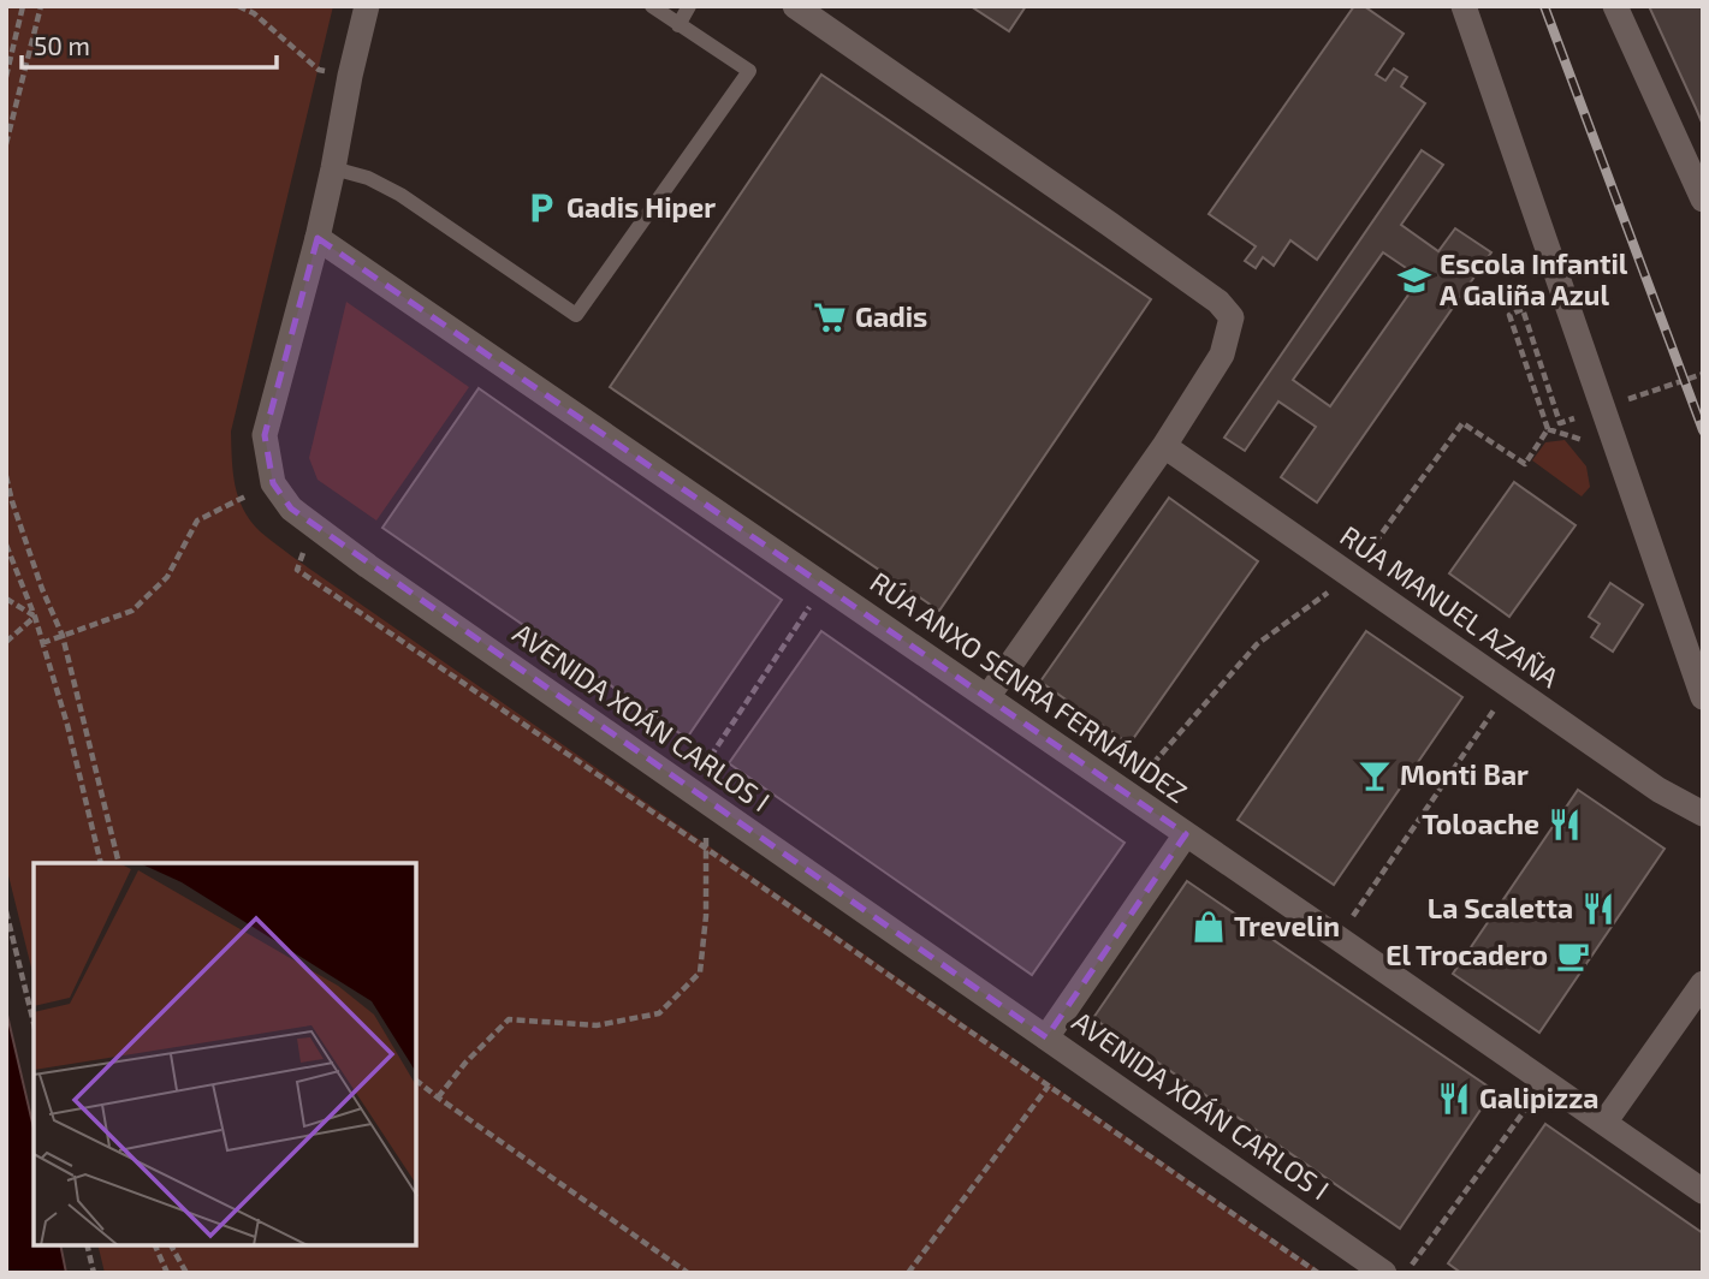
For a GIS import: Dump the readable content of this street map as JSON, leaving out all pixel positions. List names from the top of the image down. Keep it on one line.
{"streets":{"street":["RÚA MANUEL AZAÑA","RÚA ANXO SENRA FERNÁNDEZ","AVENIDA XOÁN CARLOS I"]},"crossings":[["RÚA ANXO SENRA FERNÁNDEZ","AVENIDA XOÁN CARLOS I"]],"places":{"parking":["Gadis Hiper"],"school or university":["Escola Infantil A Galiña Azul"],"supermarket":["Gadis"],"bar":["Monti Bar"],"restaurant":["Toloache","La Scaletta","Galipizza"],"shop":["Trevelin"],"cafe":["El Trocadero"]},"scale_bar":"50 m"}
